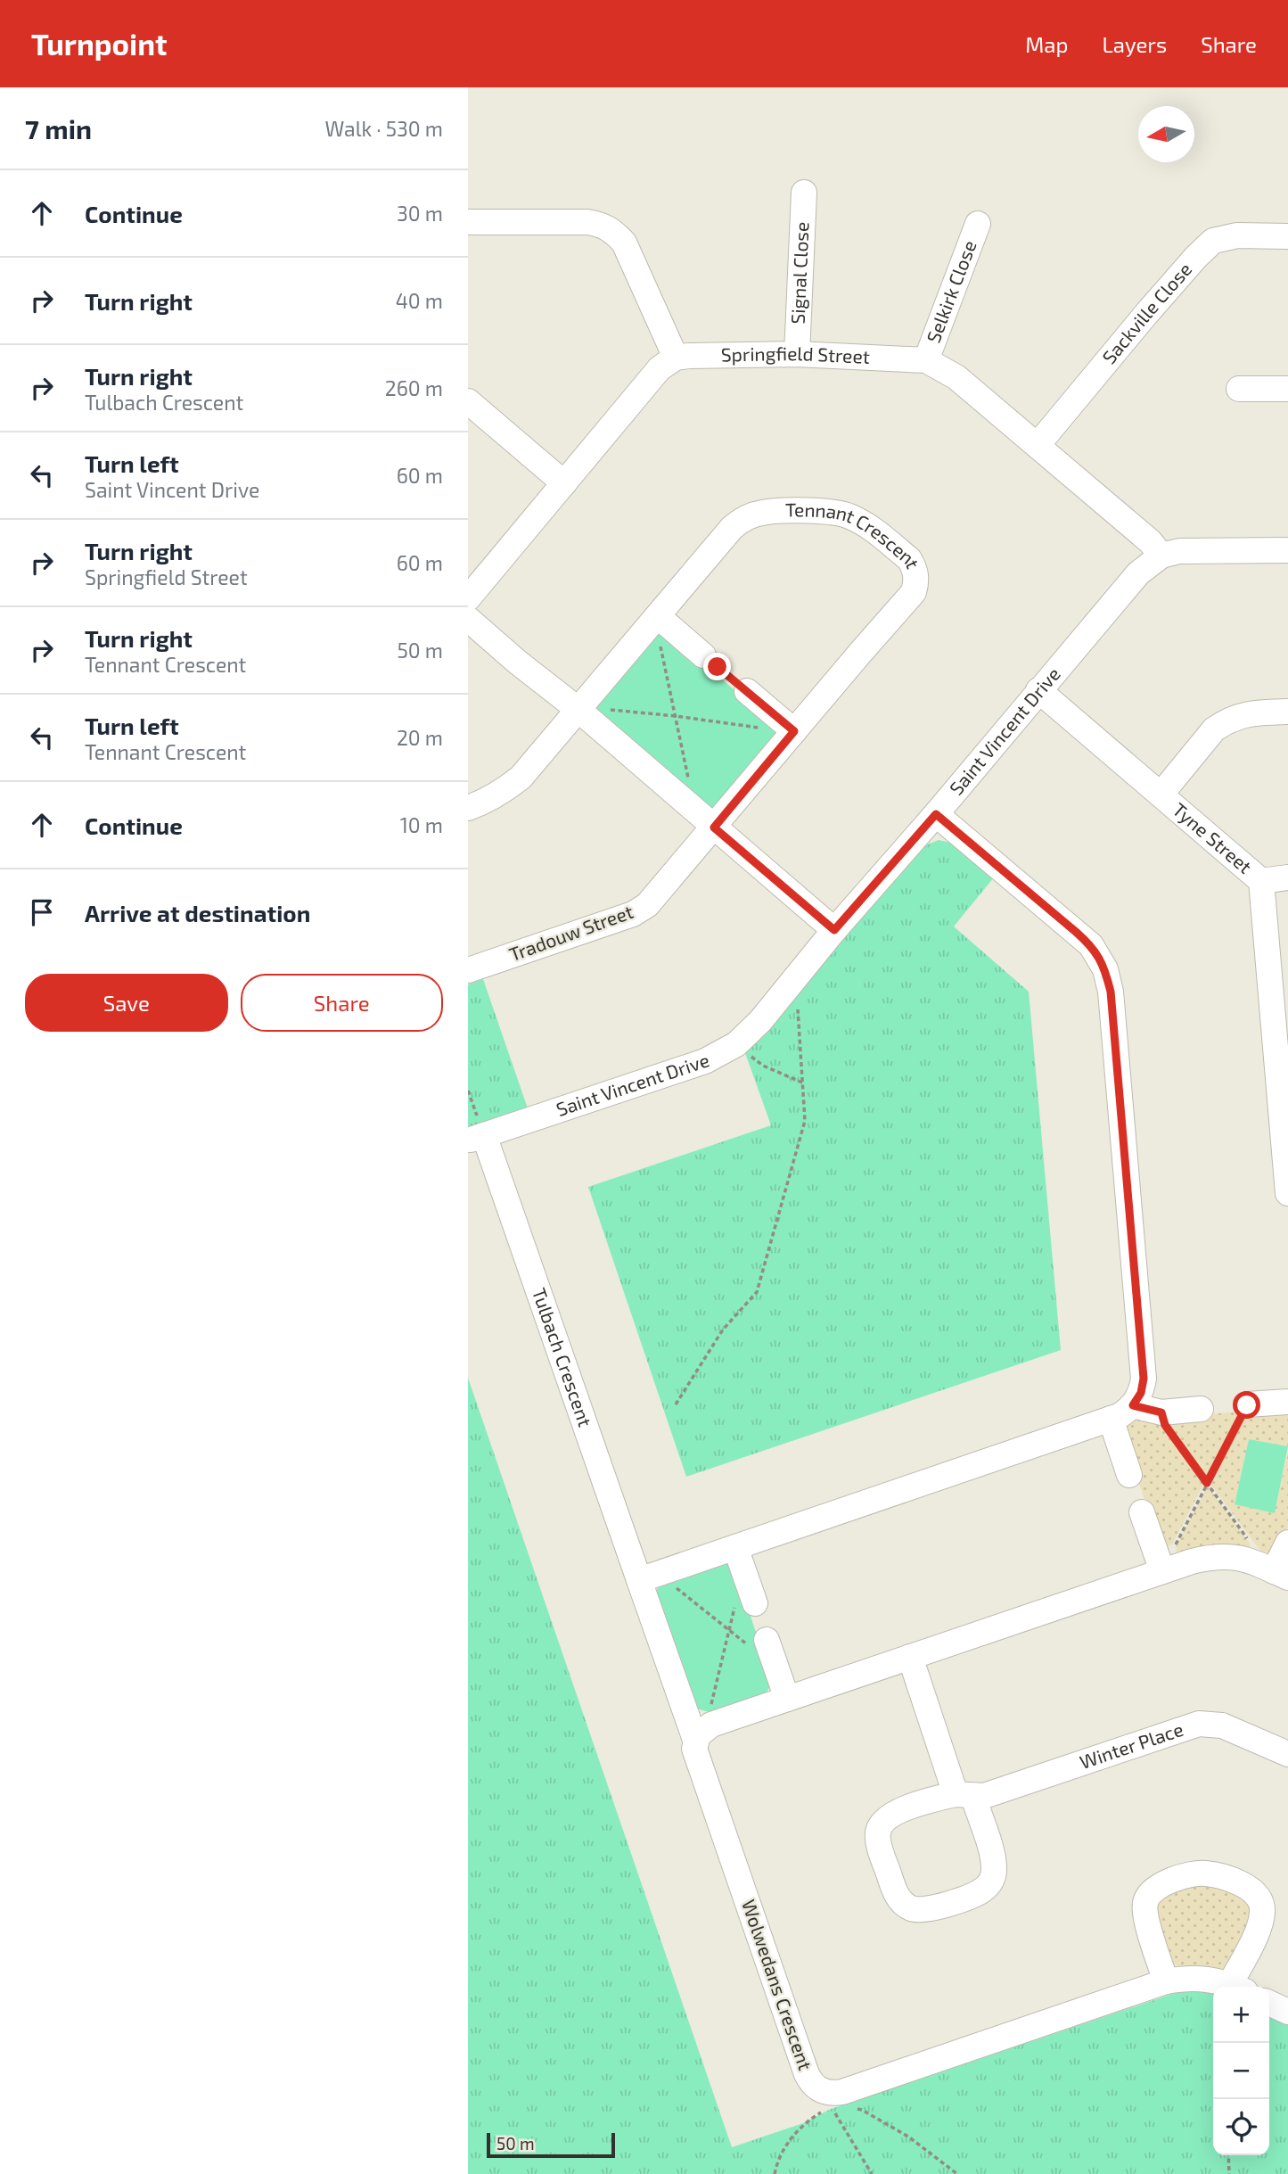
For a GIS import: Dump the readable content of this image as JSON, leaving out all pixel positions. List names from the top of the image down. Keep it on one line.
{"streets":{"street":["Signal Close","Selkirk Close","Sackville Close","Springfield Street","Tennant Crescent","Saint Vincent Drive","Tyne Street","Tradouw Street","Tulbach Crescent","Winter Place","Wolwedans Crescent"]},"crossings":[["Signal Close","Springfield Street"],["Selkirk Close","Springfield Street"],["Sackville Close","Springfield Street"],["Springfield Street","Saint Vincent Drive"],["Tennant Crescent","Tradouw Street"],["Saint Vincent Drive","Tyne Street"],["Saint Vincent Drive","Tulbach Crescent"],["Tulbach Crescent","Wolwedans Crescent"]],"scale_bar":"50 m","north":"left","page":{"header":"Turnpoint","nav":["Map","Layers","Share"],"heading":["7 min","Walk · 530 m"],"list":[["Continue","30 m"],["Turn right","40 m"],["Turn right","Tulbach Crescent","260 m"],["Turn left","Saint Vincent Drive","60 m"],["Turn right","Springfield Street","60 m"],["Turn right","Tennant Crescent","50 m"],["Turn left","Tennant Crescent","20 m"],["Continue","10 m"],"Arrive at destination"],"buttons":["Save","Share"],"map_buttons":["+","−"],"scale":"50 m"}}
